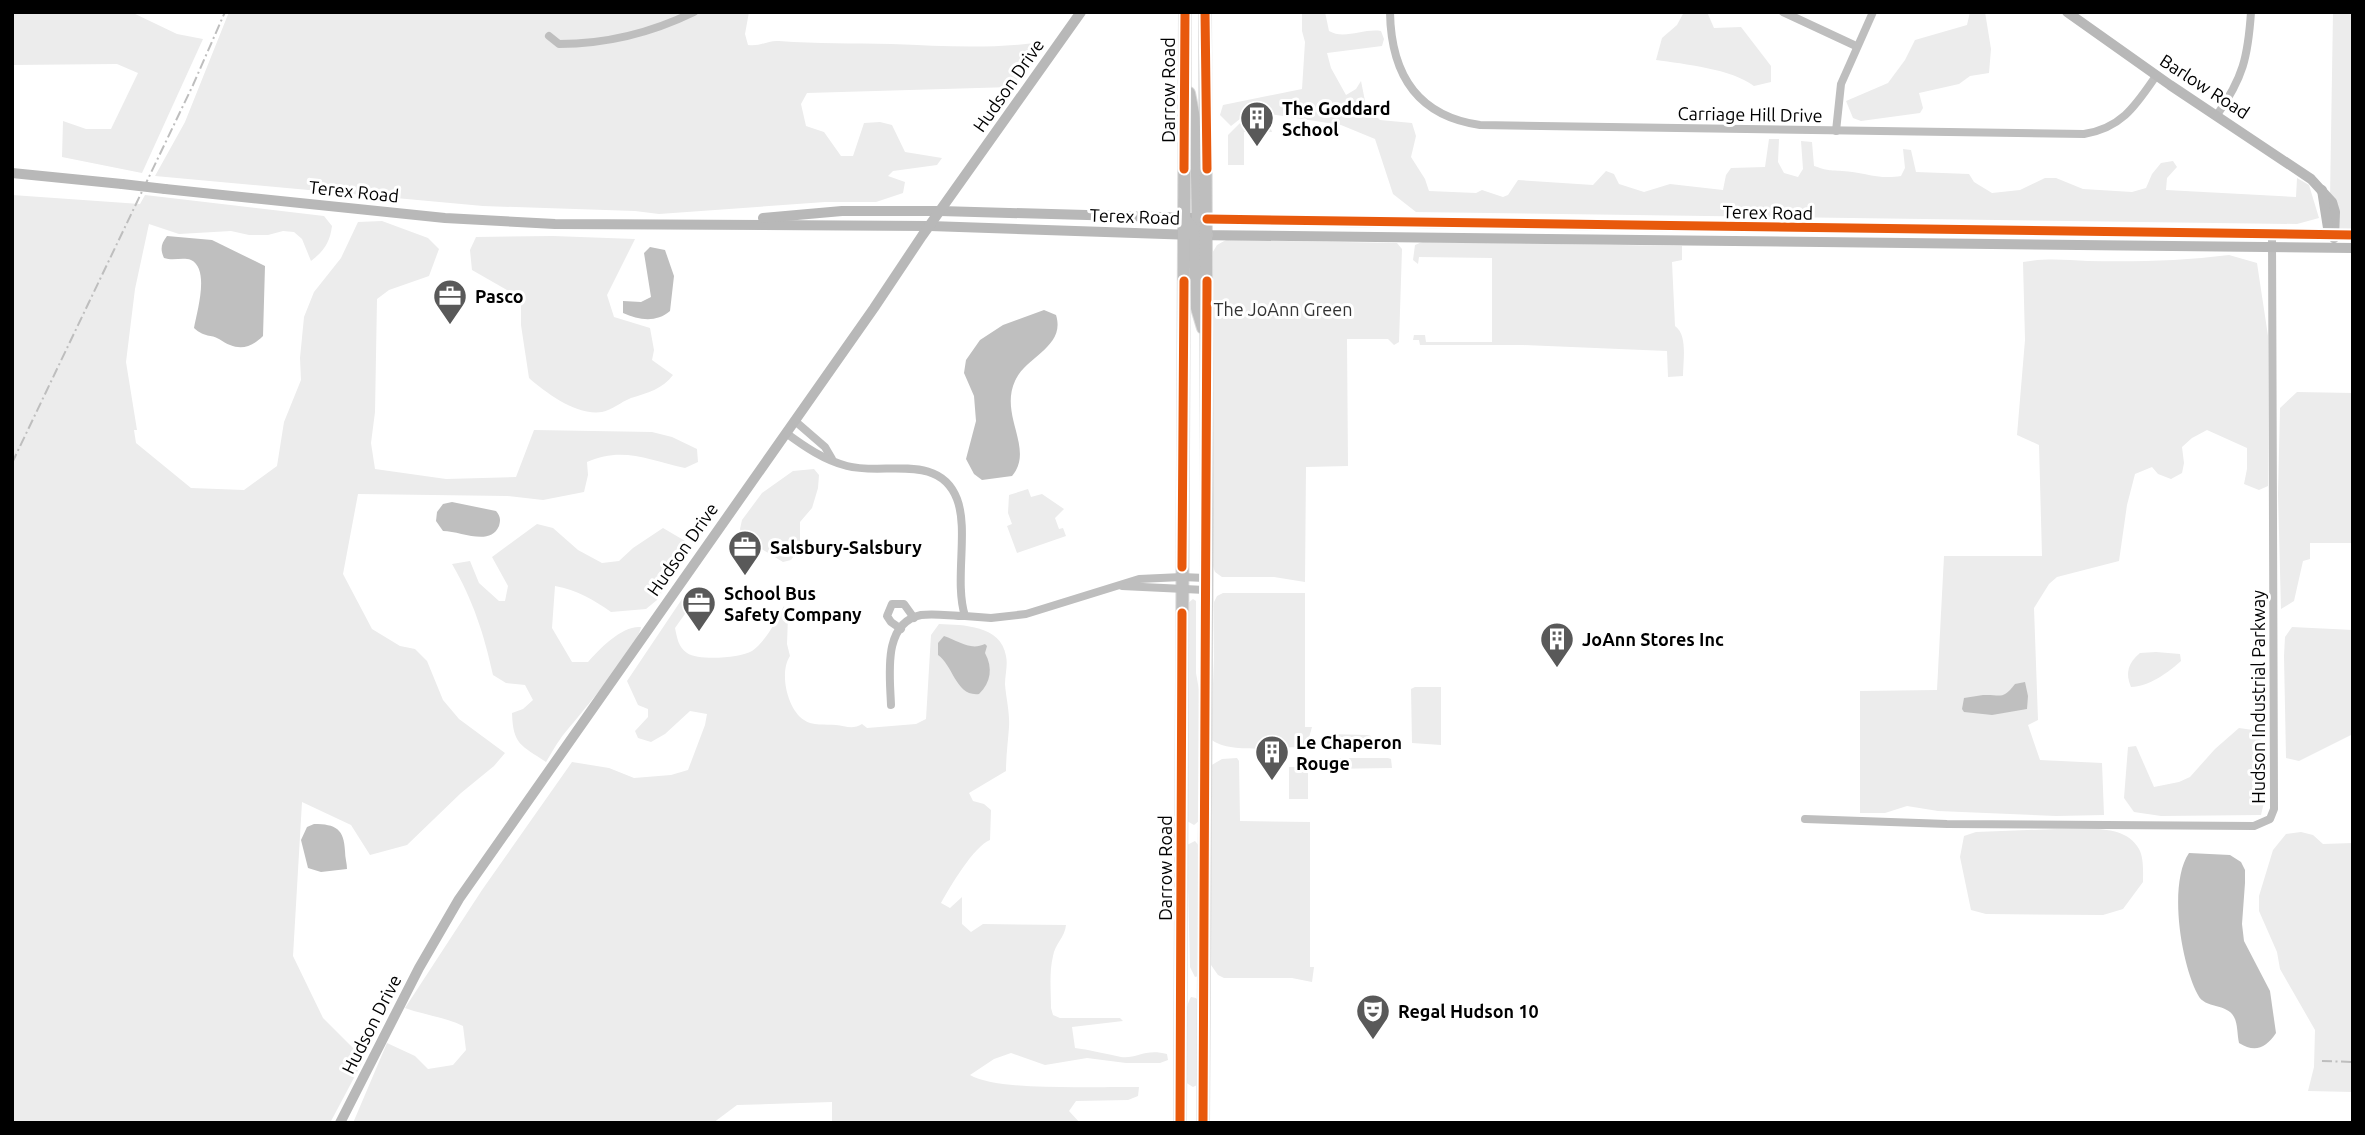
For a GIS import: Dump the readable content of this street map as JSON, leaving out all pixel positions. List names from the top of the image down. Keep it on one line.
{"streets":{"main road":["Hudson Drive","Barlow Road","Darrow Road","Terex Road"],"street":["Carriage Hill Drive","Hudson Industrial Parkway"]},"crossings":[["Hudson Drive","Terex Road"],["Barlow Road","Carriage Hill Drive"],["Barlow Road","Terex Road"],["Darrow Road","Terex Road"],["Terex Road","Hudson Industrial Parkway"]],"parks":["The JoAnn Green"],"places":{"building":["The Goddard School","JoAnn Stores Inc","Le Chaperon Rouge"],"office":["Pasco","Salsbury-Salsbury","School Bus Safety Company"],"theatre":["Regal Hudson 10"]}}
